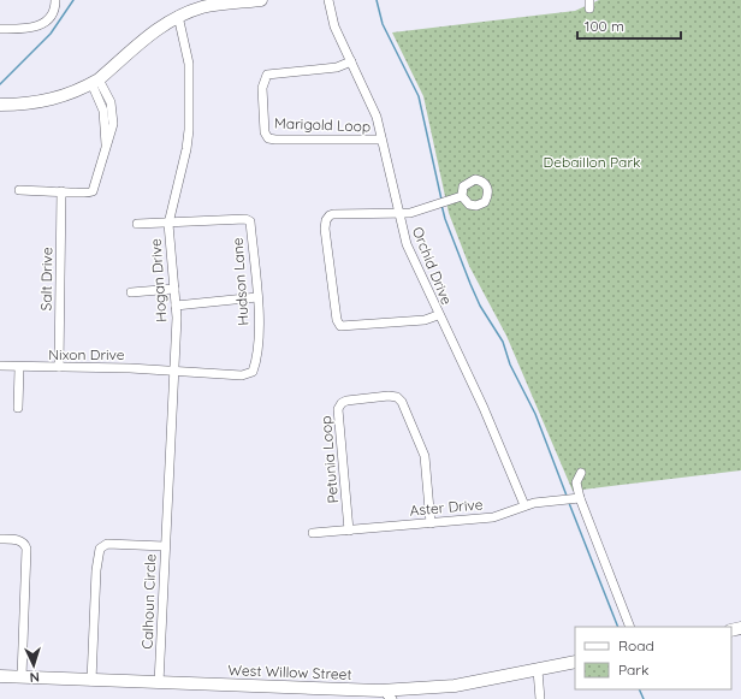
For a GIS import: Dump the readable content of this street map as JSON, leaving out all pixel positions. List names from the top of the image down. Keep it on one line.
{"streets":{"main road":["West Willow Street"],"street":["Marigold Loop","Orchid Drive","Salt Drive","Hogan Drive","Hudson Lane","Nixon Drive","Petunia Loop","Aster Drive","Calhoun Circle"]},"crossings":[["Marigold Loop","Orchid Drive"],["Orchid Drive","Aster Drive"],["Salt Drive","Nixon Drive"],["Hogan Drive","Hudson Lane"],["Hogan Drive","Nixon Drive"],["Hogan Drive","Calhoun Circle"],["Hudson Lane","Nixon Drive"],["Petunia Loop","Aster Drive"],["Calhoun Circle","West Willow Street"]],"parks":["Debaillon Park"],"legend":["Road","Park"],"scale_bar":"100 m","north":"bottom"}
